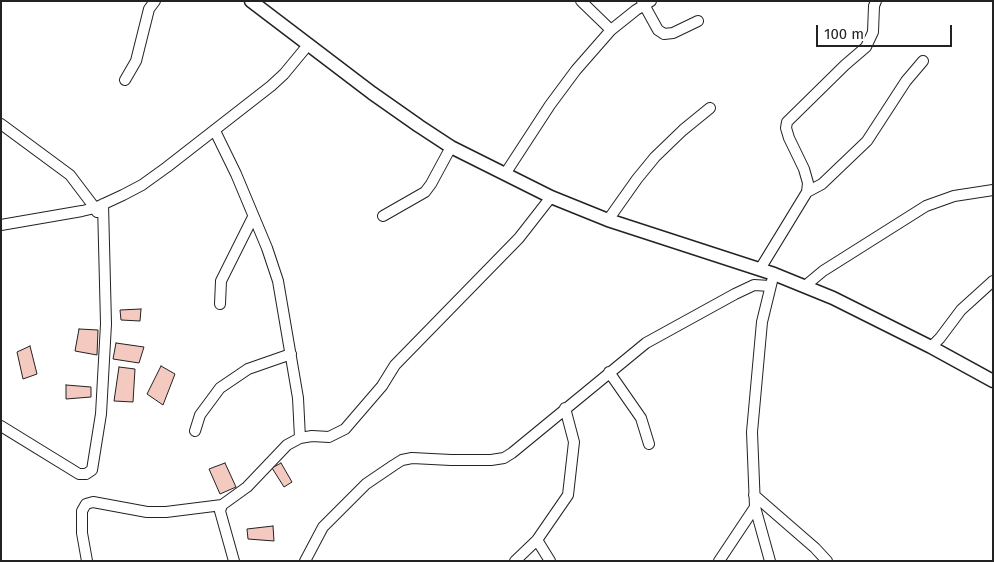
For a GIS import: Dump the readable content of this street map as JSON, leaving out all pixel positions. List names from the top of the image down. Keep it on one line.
{"scale_bar":"100 m"}
